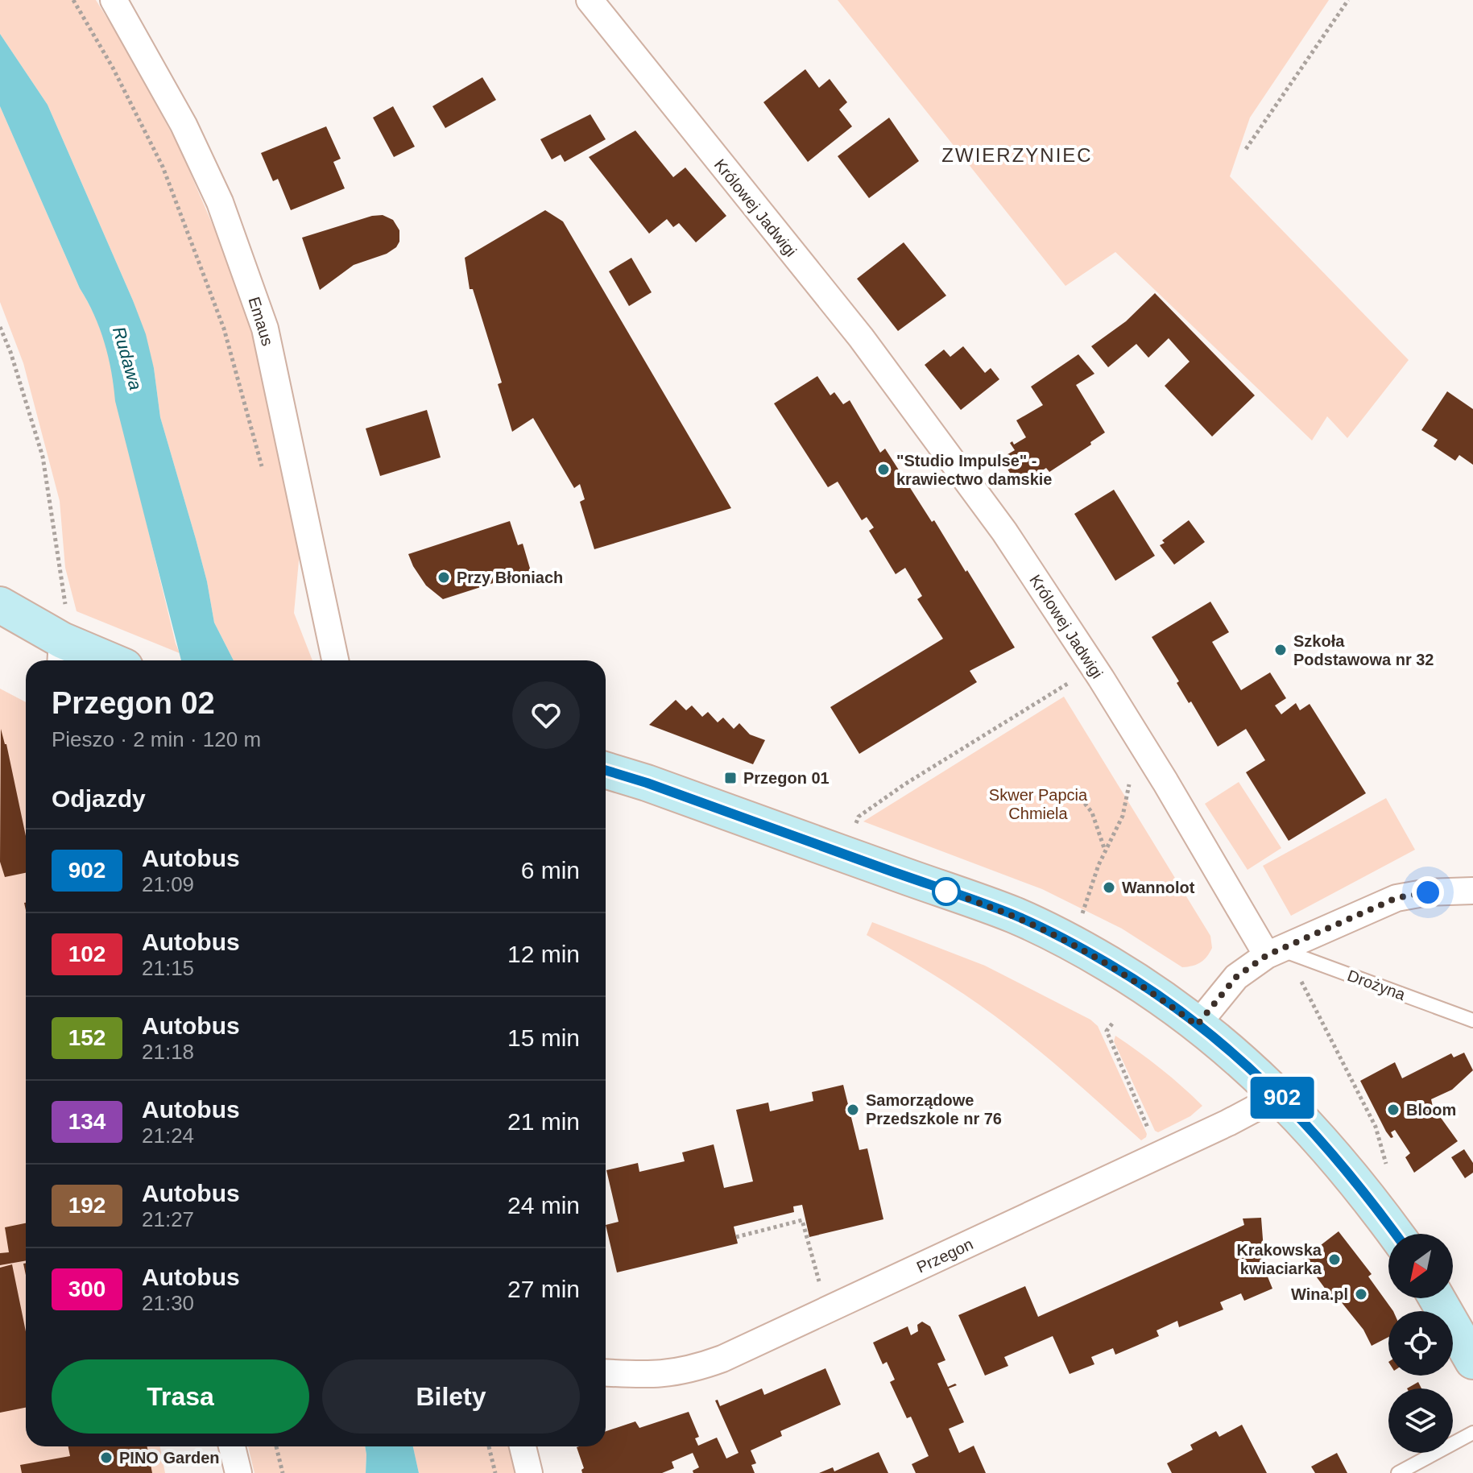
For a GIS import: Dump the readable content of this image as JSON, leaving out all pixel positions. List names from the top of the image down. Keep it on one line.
{"streets":{"street":["Królowej Jadwigi","Emaus","Przegon"],"lane":["Drożyna"]},"crossings":[["Królowej Jadwigi","Drożyna"]],"districts":["ZWIERZYNIEC"],"water":["Rudawa"],"parks":["Skwer Papcia Chmiela"],"places":{"other":["\"Studio Impulse\" - krawiectwo damskie","Przy Błoniach","Szkoła Podstawowa nr 32","Wannolot","Samorządowe Przedszkole nr 76","Bloom","Krakowska kwiaciarka","Wina.pl","PINO Garden"],"transit":["Przegon 01"]},"lines":["bus line 902"],"north":"bottom left","page":{"on_map":"902","heading":[["Przegon 02","Pieszo · 2 min · 120 m"],"Odjazdy"],"list":[{"mark":"902","name":"Autobus","note":"21:09","value":"6 min"},{"mark":"102","name":"Autobus","note":"21:15","value":"12 min"},{"mark":"152","name":"Autobus","note":"21:18","value":"15 min"},{"mark":"134","name":"Autobus","note":"21:24","value":"21 min"},{"mark":"192","name":"Autobus","note":"21:27","value":"24 min"},{"mark":"300","name":"Autobus","note":"21:30","value":"27 min"}],"buttons":["Trasa","Bilety"]}}
